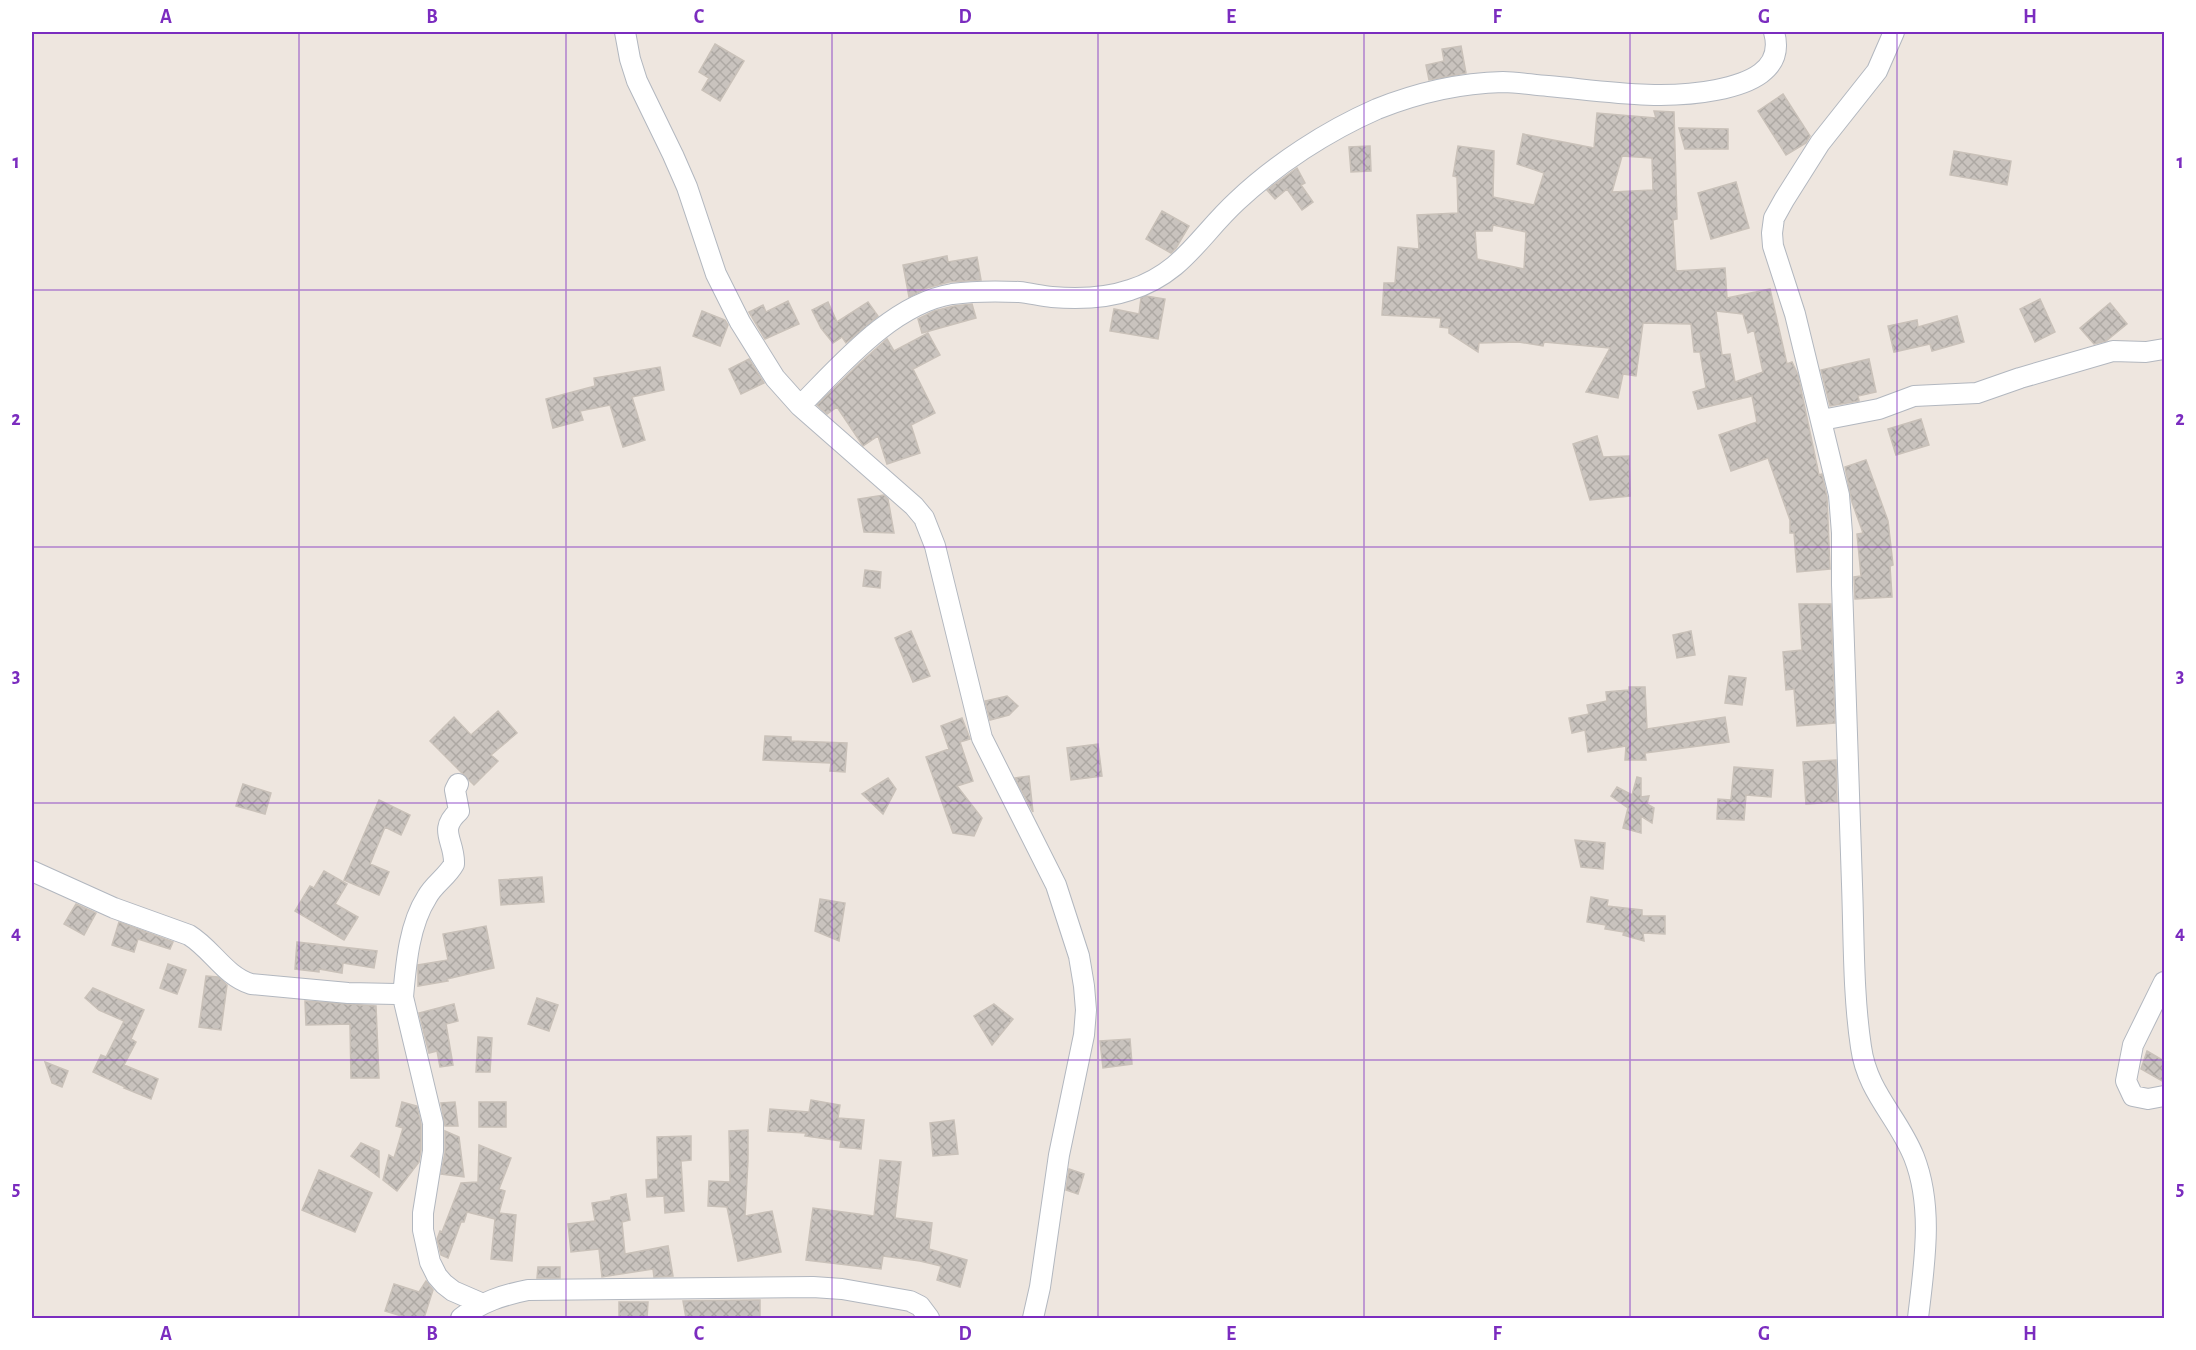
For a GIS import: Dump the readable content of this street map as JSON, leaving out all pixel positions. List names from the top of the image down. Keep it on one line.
{"grid":{"columns":["A","B","C","D","E","F","G","H"],"rows":["1","2","3","4","5"]}}
